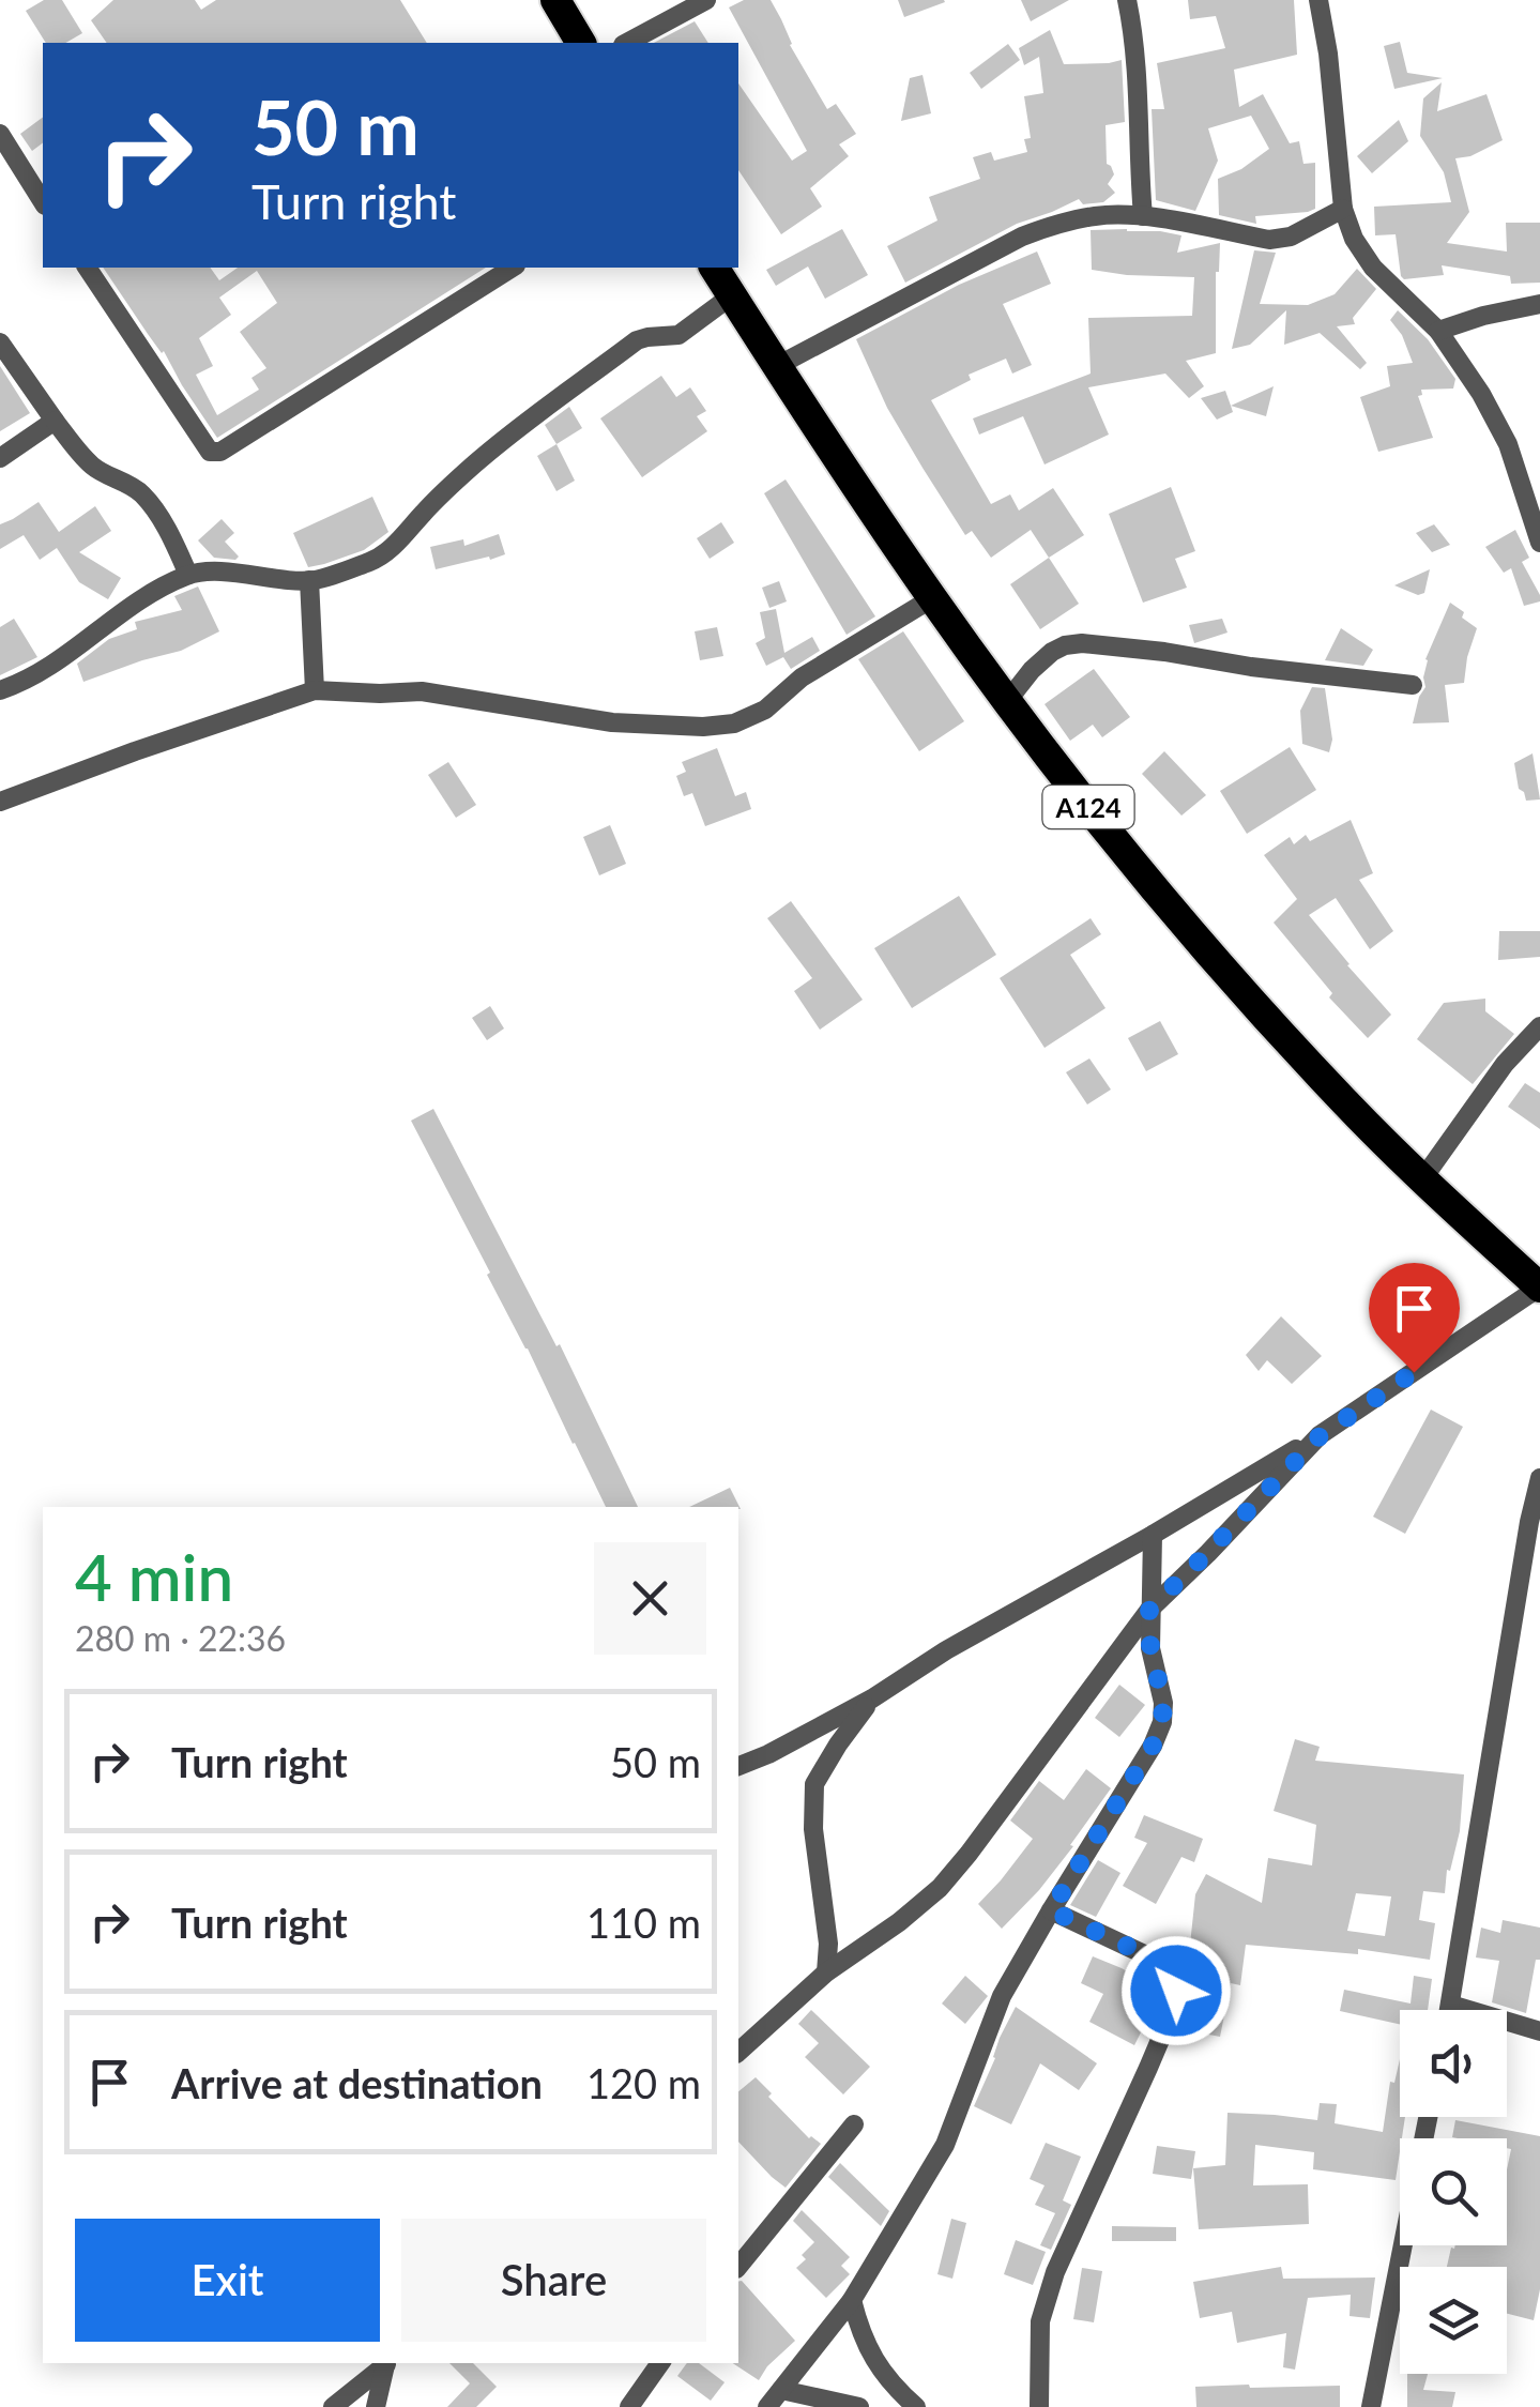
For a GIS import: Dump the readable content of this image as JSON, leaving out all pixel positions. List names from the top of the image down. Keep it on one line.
{"streets":{"highway":["A124"]},"page":{"turn":["50 m","Turn right"],"heading":["4 min","280 m · 22:36"],"list":[{"name":"Turn right","value":"50 m"},{"name":"Turn right","value":"110 m"},{"name":"Arrive at destination","value":"120 m"}],"buttons":["Exit","Share"]}}
